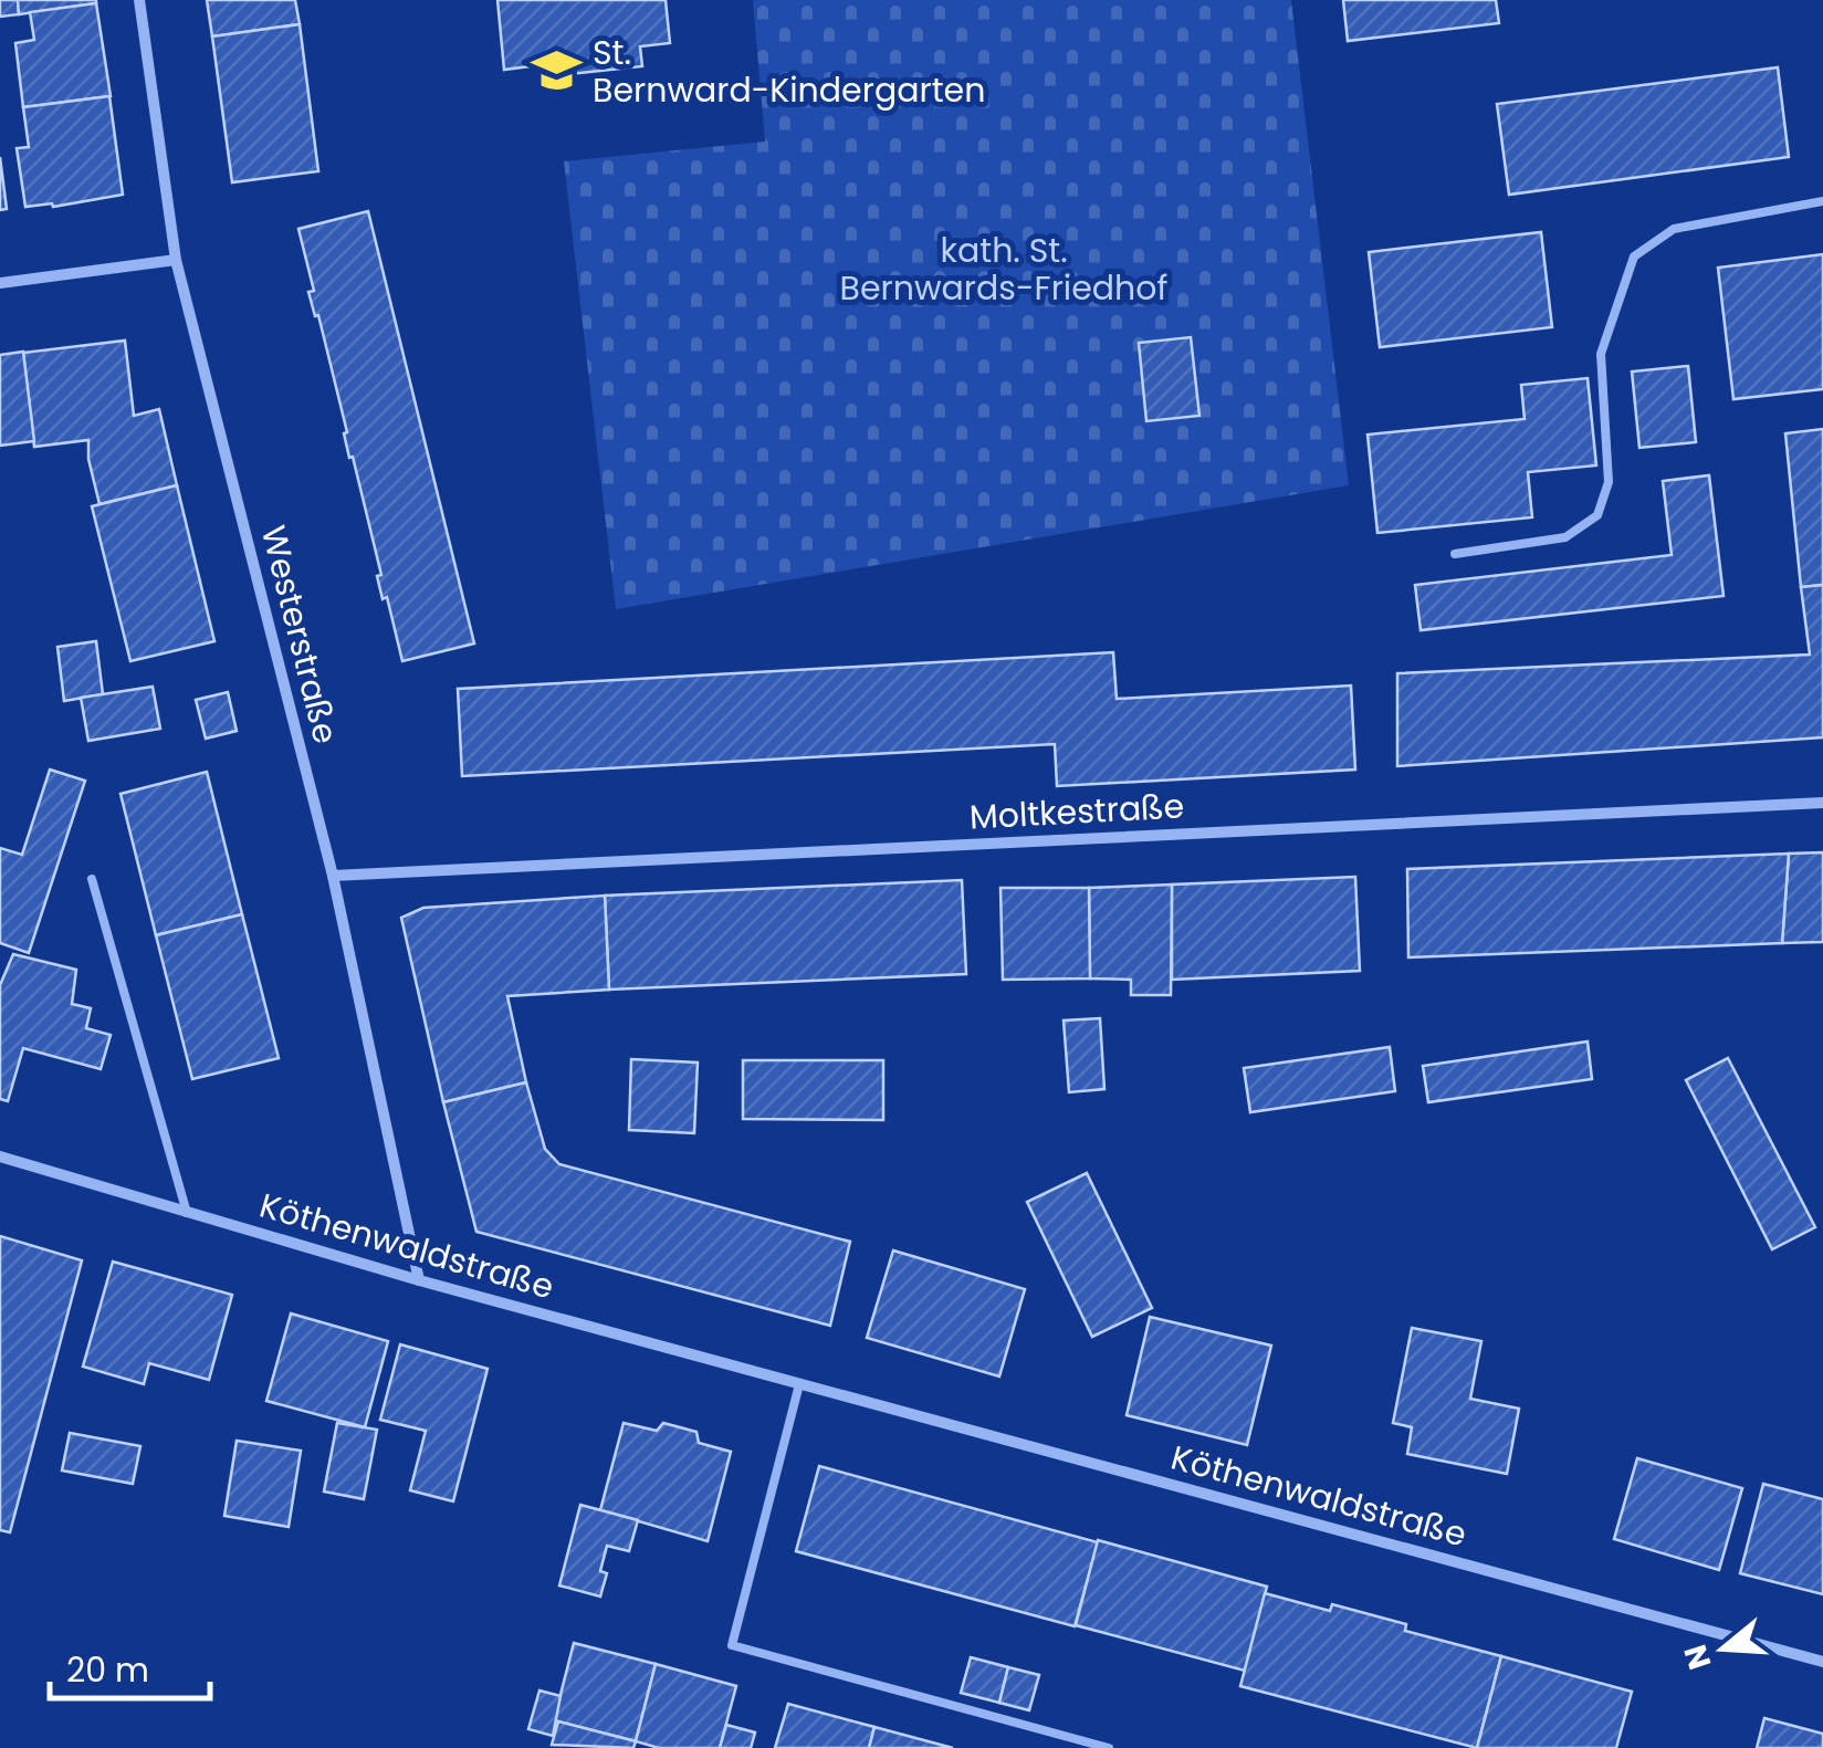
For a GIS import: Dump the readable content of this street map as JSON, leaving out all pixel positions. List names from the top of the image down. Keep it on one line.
{"streets":{"street":["Westerstraße","Moltkestraße","Köthenwaldstraße"]},"crossings":[["Westerstraße","Moltkestraße"],["Westerstraße","Köthenwaldstraße"]],"parks":["kath. St. Bernwards-Friedhof"],"places":{"school or university":["St. Bernward-Kindergarten"]},"scale_bar":"20 m","north":"left"}
